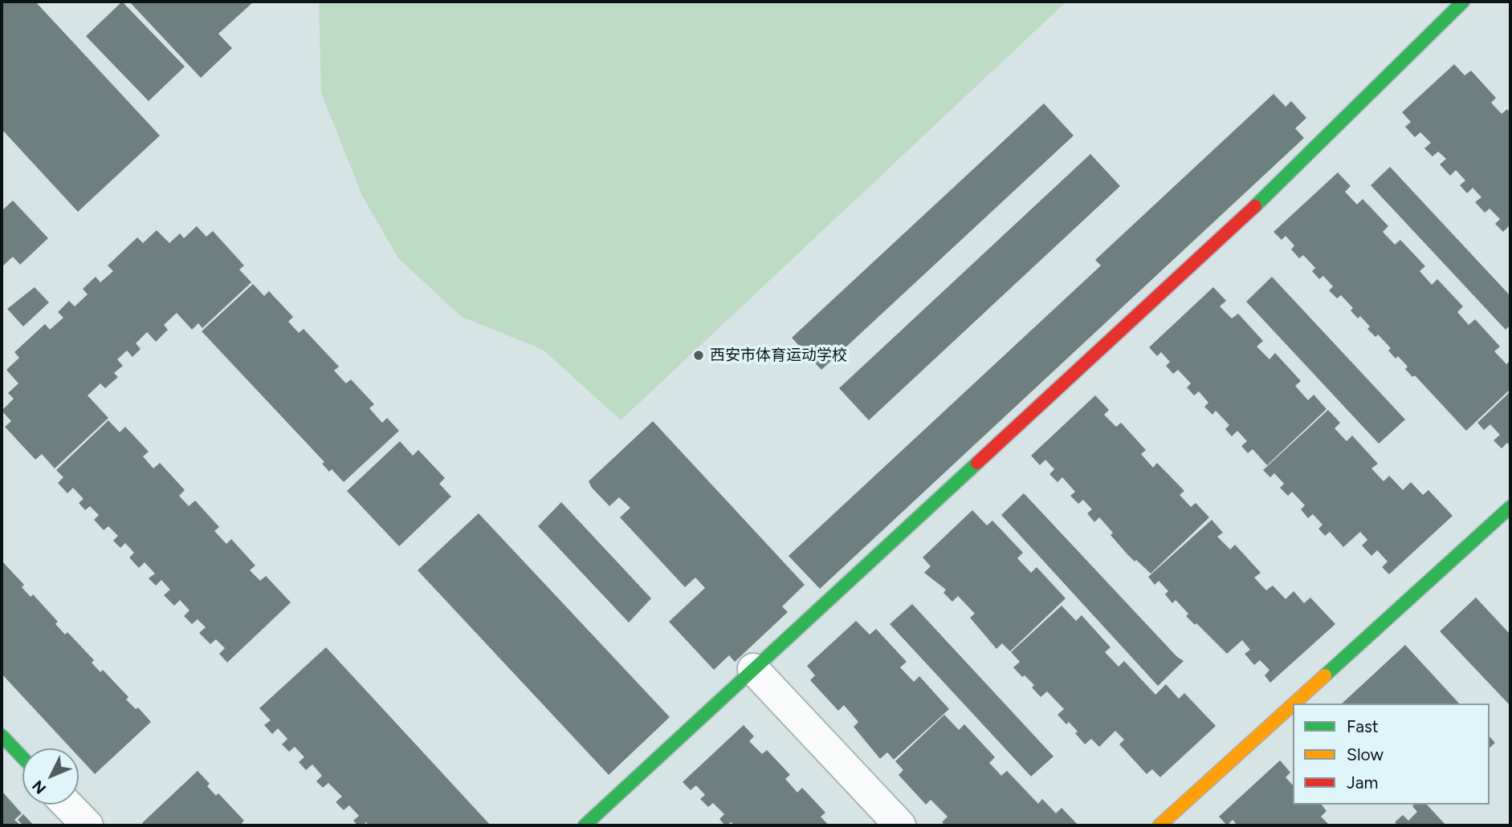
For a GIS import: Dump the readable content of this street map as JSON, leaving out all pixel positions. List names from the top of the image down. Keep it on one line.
{"places":["西安市体育运动学校"],"legend":["Fast","Slow","Jam"],"north":"bottom left"}
